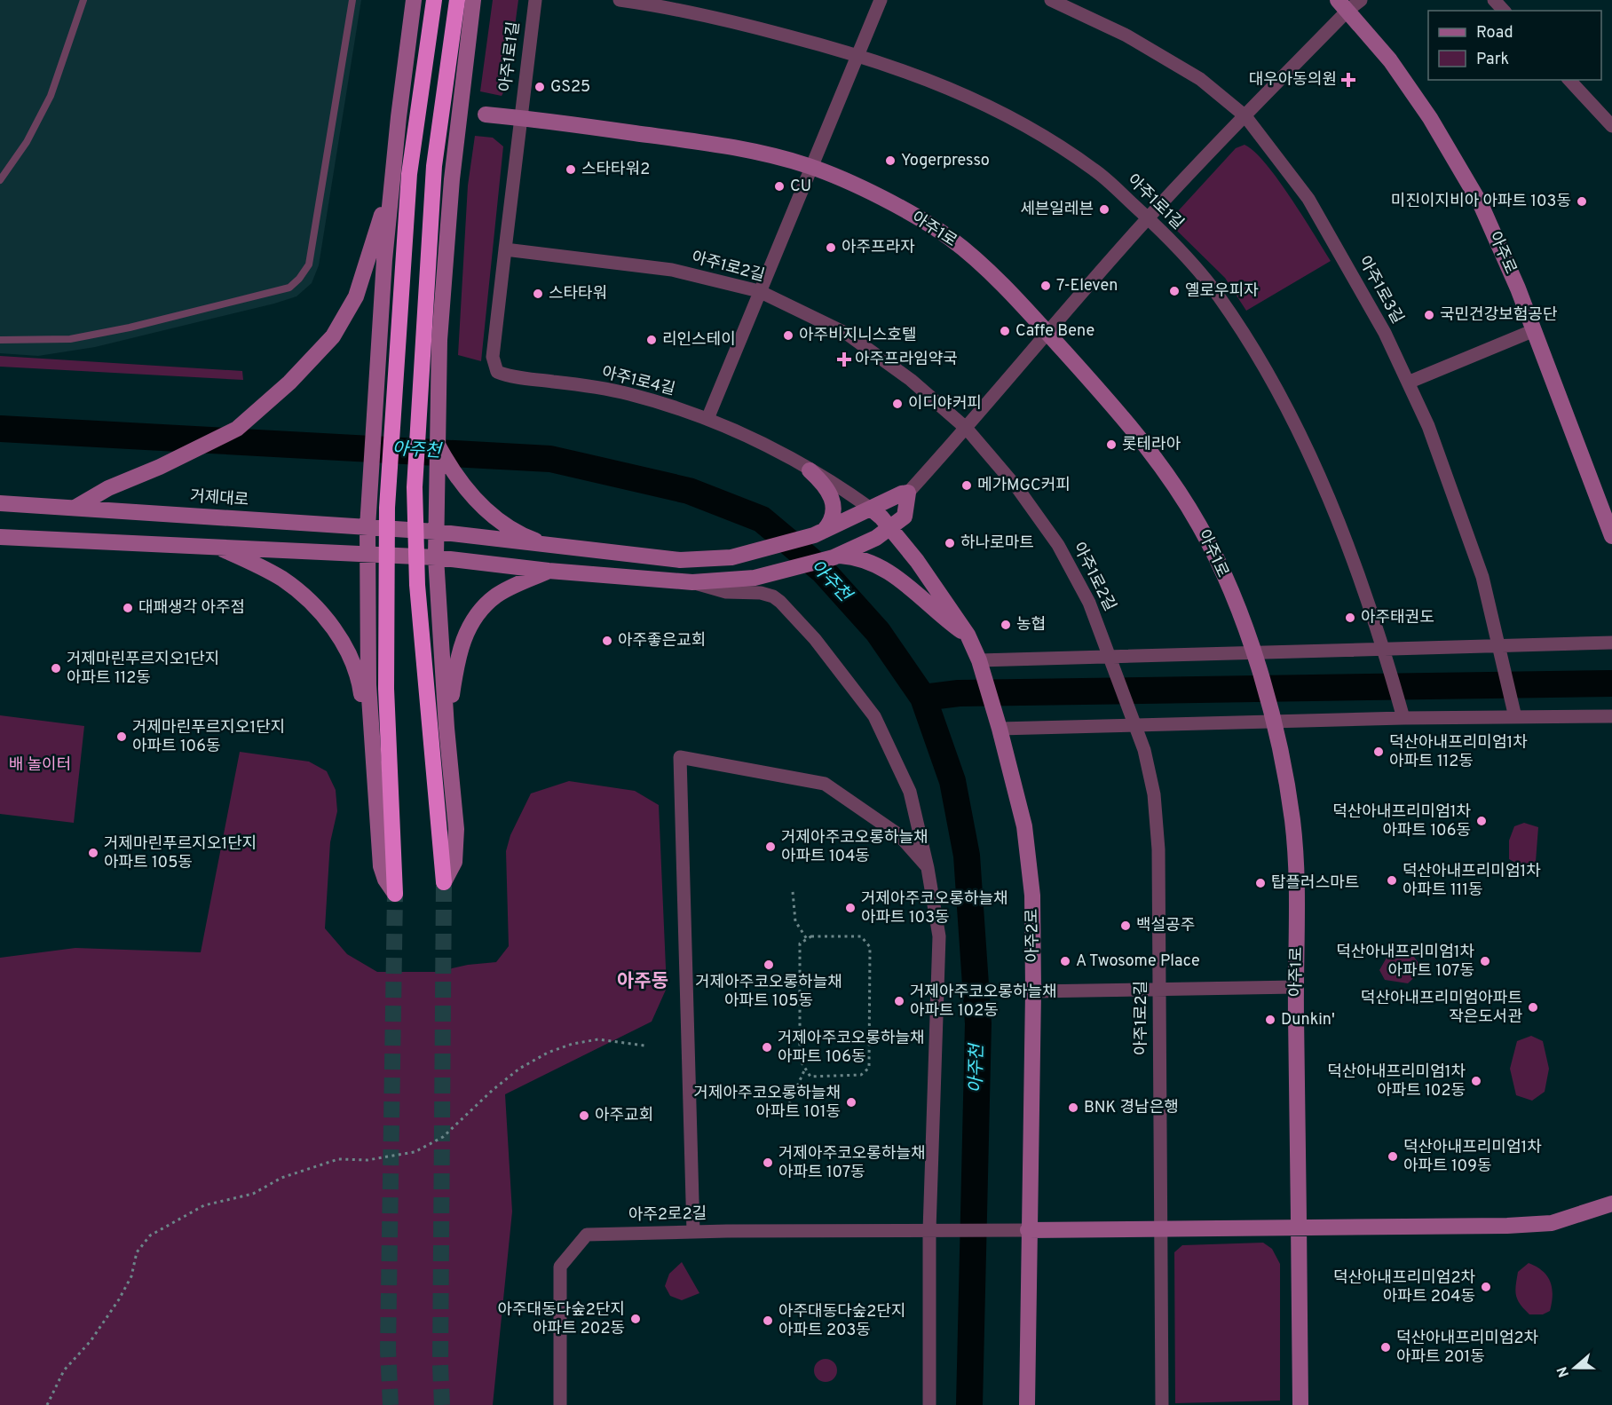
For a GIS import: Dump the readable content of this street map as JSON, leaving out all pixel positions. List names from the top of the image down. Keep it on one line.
{"streets":{"street":["아주1로1길","아주1로","아주로","아주1로2길","아주1로3길","아주1로4길","거제대로","아주2로","아주2로2길"]},"crossings":[["아주1로1길","아주1로"],["아주1로2길","아주1로4길"],["아주1로4길","아주2로"],["아주2로","아주2로2길"]],"districts":["아주동"],"water":["아주천"],"parks":["배 놀이터"],"places":{"health":["대우아동의원","아주프라임약국"],"other":["GS25","Yogerpresso","스타타워2","CU","미진이지비아 아파트 103동","세븐일레븐","아주프라자","7-Eleven","옐로우피자","스타타워","국민건강보험공단","Caffe Bene","아주비지니스호텔","리인스테이","이디야커피","롯테라아","메가MGC커피","하나로마트","대패생각 아주점","아주태권도","농협","아주좋은교회","거제마린푸르지오1단지 아파트 112동","거제마린푸르지오1단지 아파트 106동","덕산아내프리미엄1차 아파트 112동","덕산아내프리미엄1차 아파트 106동","거제아주코오롱하늘채 아파트 104동","거제마린푸르지오1단지 아파트 105동","덕산아내프리미엄1차 아파트 111동","탑플러스마트","거제아주코오롱하늘채 아파트 103동","백설공주","A Twosome Place","덕산아내프리미엄1차 아파트 107동","거제아주코오롱하늘채 아파트 105동","거제아주코오롱하늘채 아파트 102동","덕산아내프리미엄아파트 작은도서관","Dunkin'","거제아주코오롱하늘채 아파트 106동","덕산아내프리미엄1차 아파트 102동","거제아주코오롱하늘채 아파트 101동","BNK 경남은행","아주교회","덕산아내프리미엄1차 아파트 109동","거제아주코오롱하늘채 아파트 107동","덕산아내프리미엄2차 아파트 204동","아주대동다숲2단지 아파트 202동","아주대동다숲2단지 아파트 203동","덕산아내프리미엄2차 아파트 201동"]},"legend":["Road","Park"],"north":"left"}
